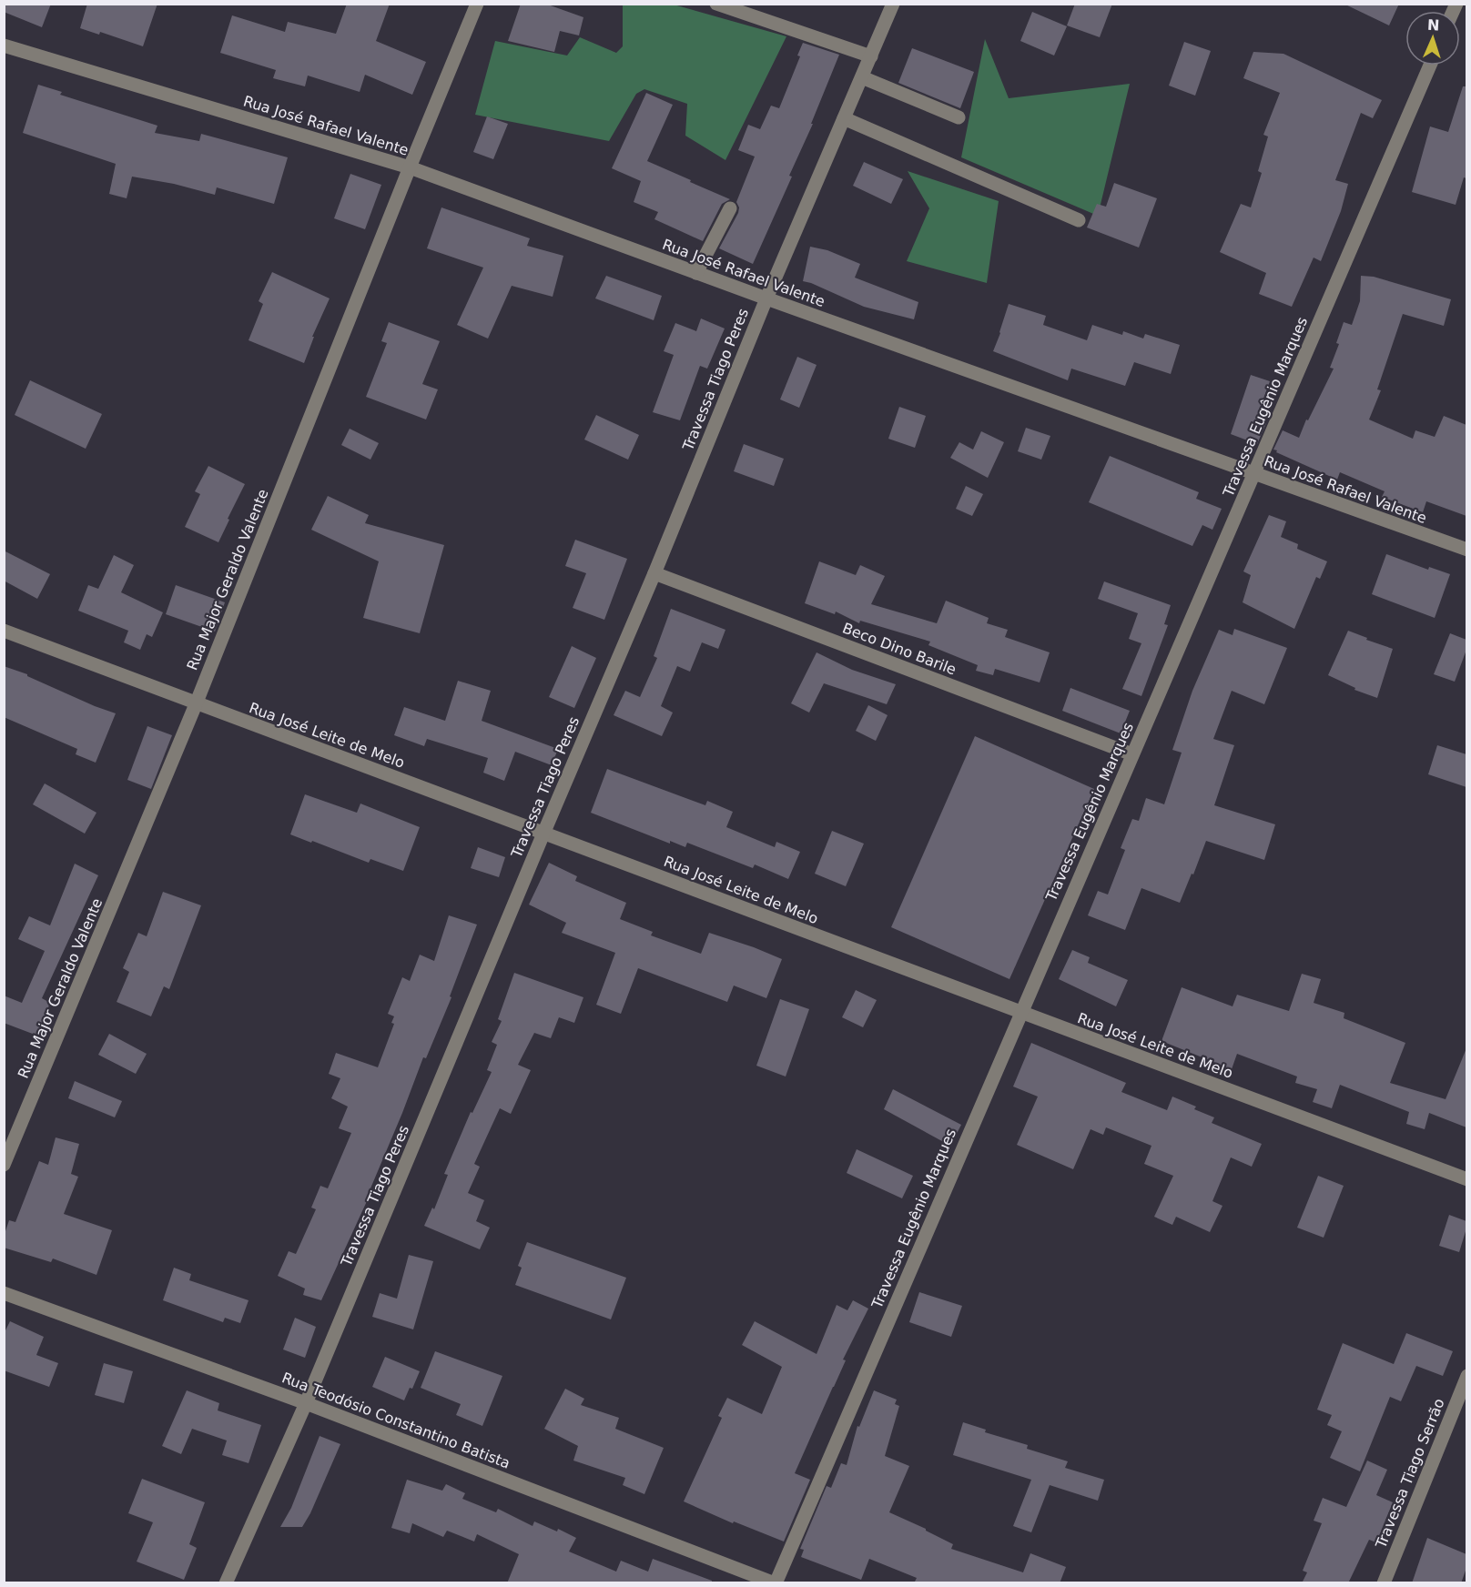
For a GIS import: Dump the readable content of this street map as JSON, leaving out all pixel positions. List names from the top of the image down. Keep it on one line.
{"streets":{"street":["Rua José Rafael Valente","Travessa Tiago Peres","Travessa Eugênio Marques","Rua Major Geraldo Valente","Beco Dino Barile","Rua José Leite de Melo","Rua Teodósio Constantino Batista","Travessa Tiago Serrão"]},"crossings":[["Rua José Rafael Valente","Travessa Tiago Peres"],["Rua José Rafael Valente","Travessa Eugênio Marques"],["Rua José Rafael Valente","Rua Major Geraldo Valente"],["Travessa Tiago Peres","Beco Dino Barile"],["Travessa Tiago Peres","Rua José Leite de Melo"],["Travessa Tiago Peres","Rua Teodósio Constantino Batista"],["Travessa Eugênio Marques","Beco Dino Barile"],["Travessa Eugênio Marques","Rua José Leite de Melo"],["Travessa Eugênio Marques","Rua Teodósio Constantino Batista"],["Rua Major Geraldo Valente","Rua José Leite de Melo"]],"north":"top"}
